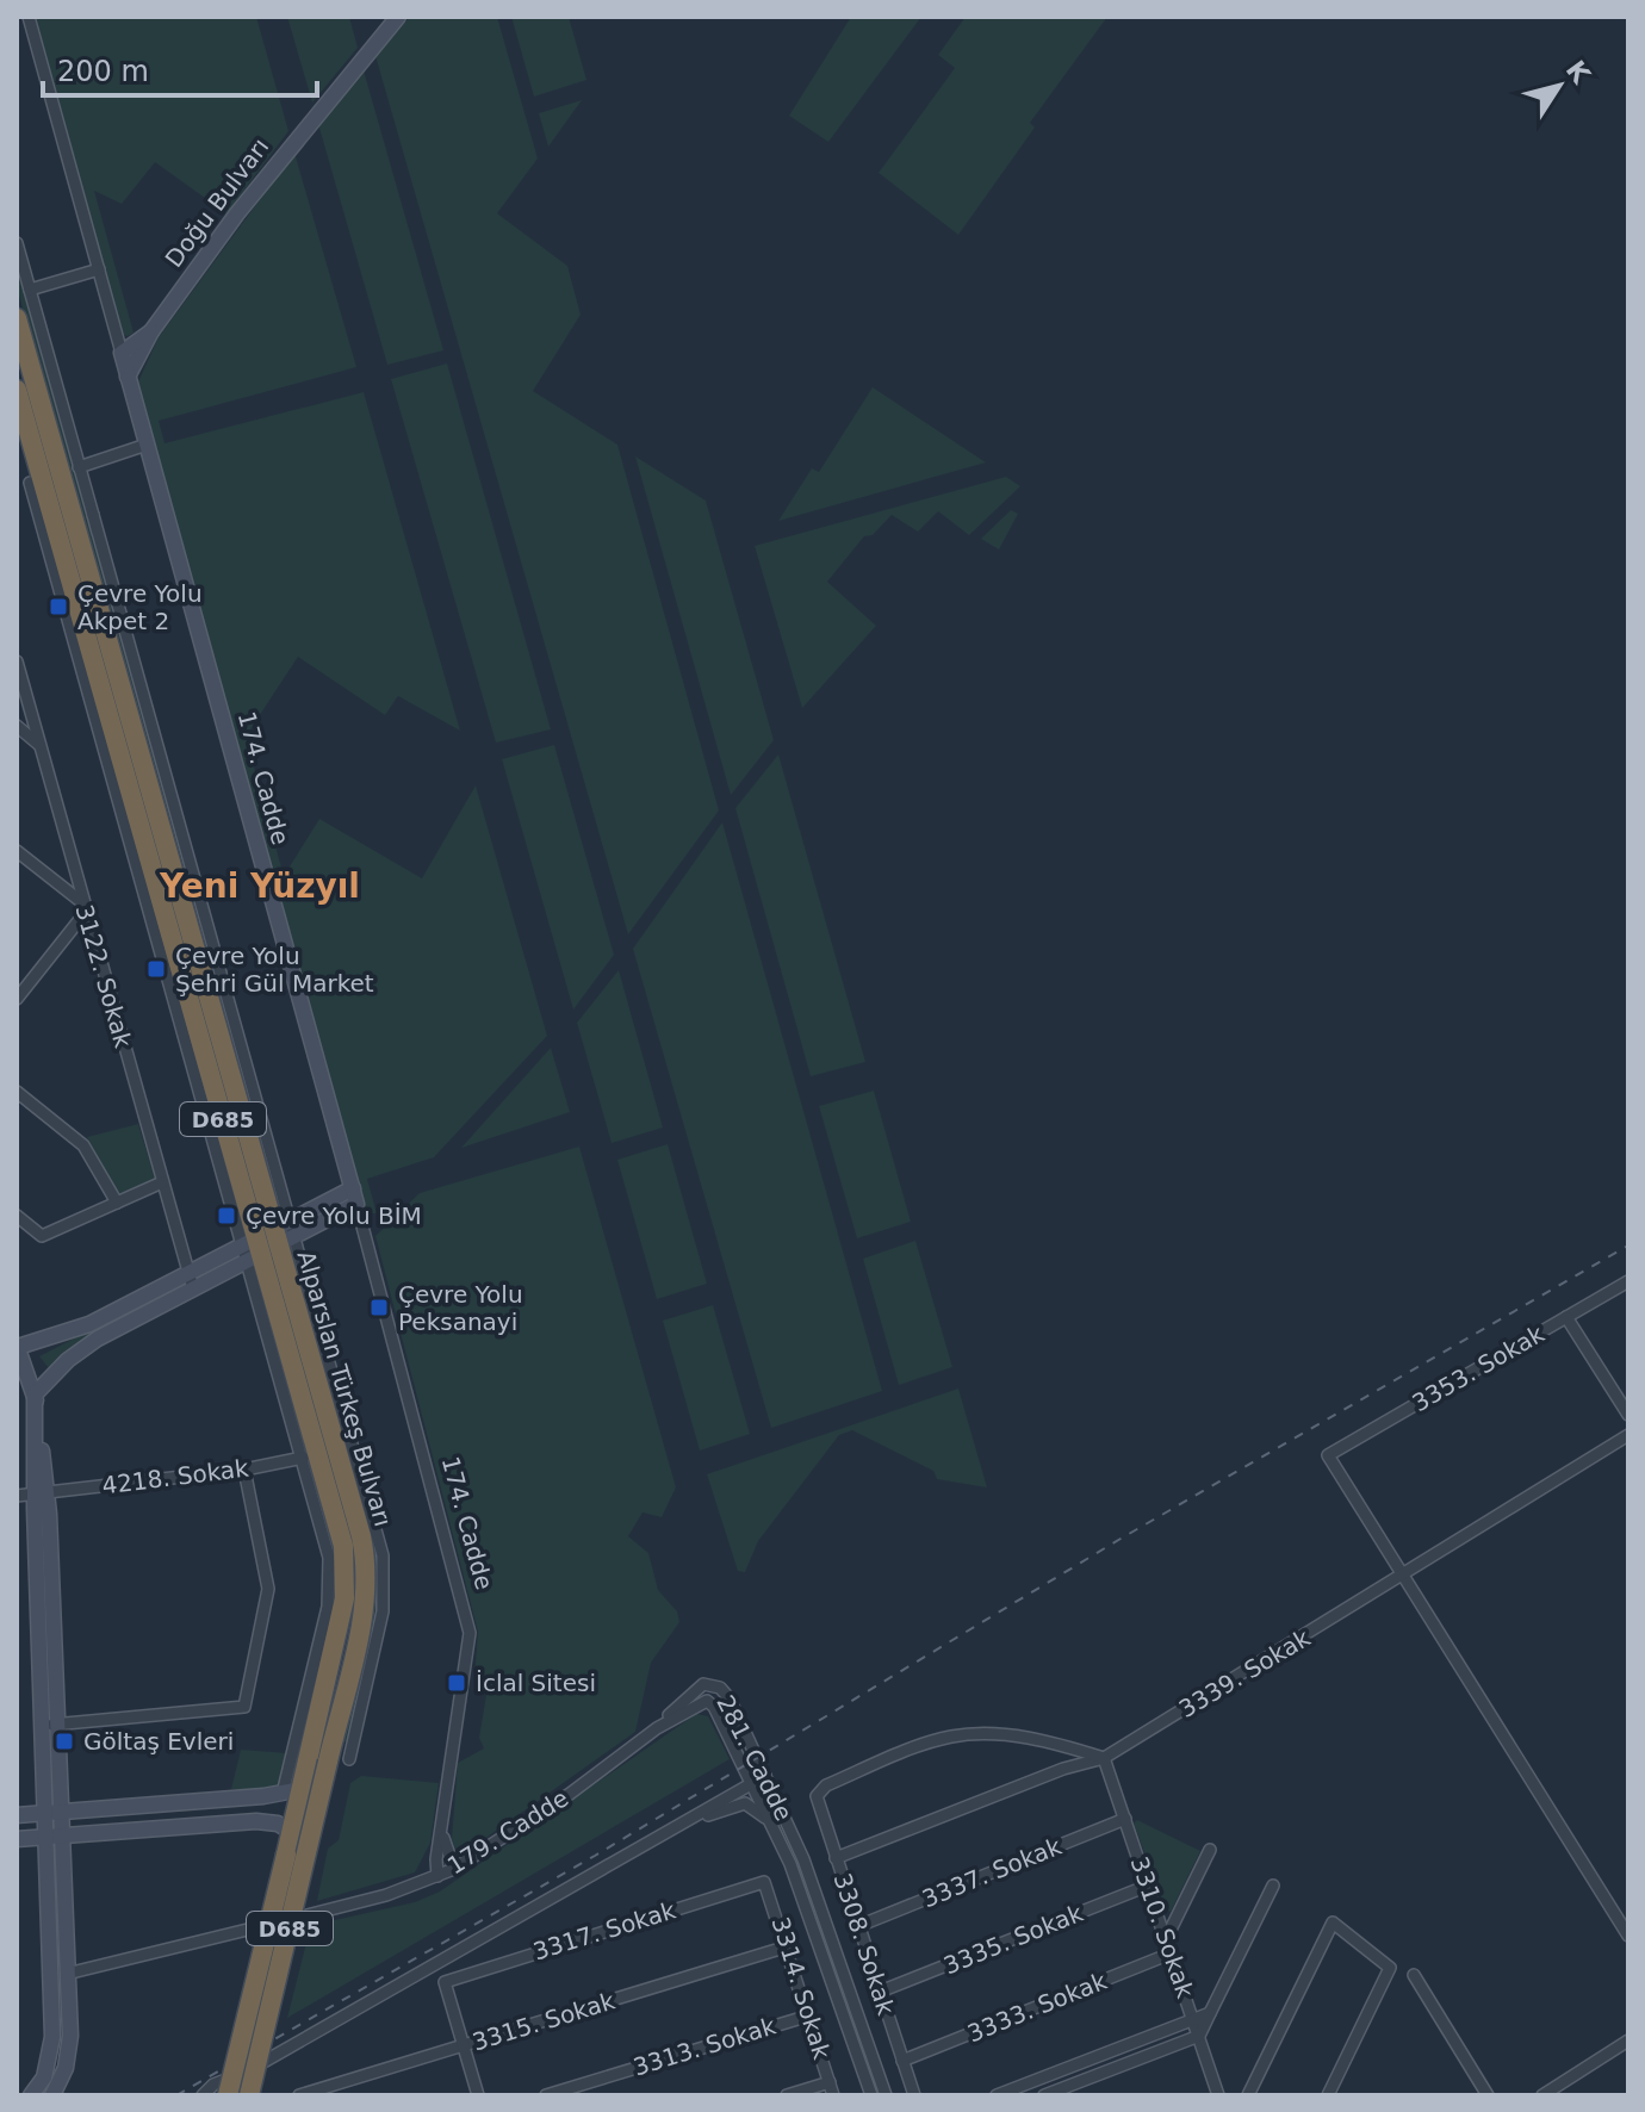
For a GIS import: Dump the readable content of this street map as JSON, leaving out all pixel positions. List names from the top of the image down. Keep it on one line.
{"streets":{"highway":["D685","Alparslan Türkeş Bulvarı"],"street":["Doğu Bulvarı","174. Cadde","3122. Sokak","3353. Sokak","4218. Sokak","3339. Sokak","281. Cadde","179. Cadde","3337. Sokak","3310. Sokak","3317. Sokak","3335. Sokak","3308. Sokak","3314. Sokak","3333. Sokak","3315. Sokak","3313. Sokak"]},"crossings":[["Doğu Bulvarı","174. Cadde"],["174. Cadde","179. Cadde"],["3353. Sokak","3339. Sokak"],["3339. Sokak","3310. Sokak"],["3339. Sokak","3308. Sokak"],["281. Cadde","179. Cadde"],["3337. Sokak","3310. Sokak"],["3337. Sokak","3308. Sokak"],["3310. Sokak","3335. Sokak"],["3310. Sokak","3308. Sokak"],["3310. Sokak","3333. Sokak"],["3317. Sokak","3314. Sokak"],["3317. Sokak","3315. Sokak"],["3335. Sokak","3308. Sokak"],["3308. Sokak","3333. Sokak"],["3314. Sokak","3315. Sokak"],["3314. Sokak","3313. Sokak"]],"districts":["Yeni Yüzyıl"],"places":{"transit":["Çevre Yolu Akpet 2","Çevre Yolu Şehri Gül Market","Çevre Yolu BİM","Çevre Yolu Peksanayi","İclal Sitesi","Göltaş Evleri"]},"scale_bar":"200 m","north":"top right"}
